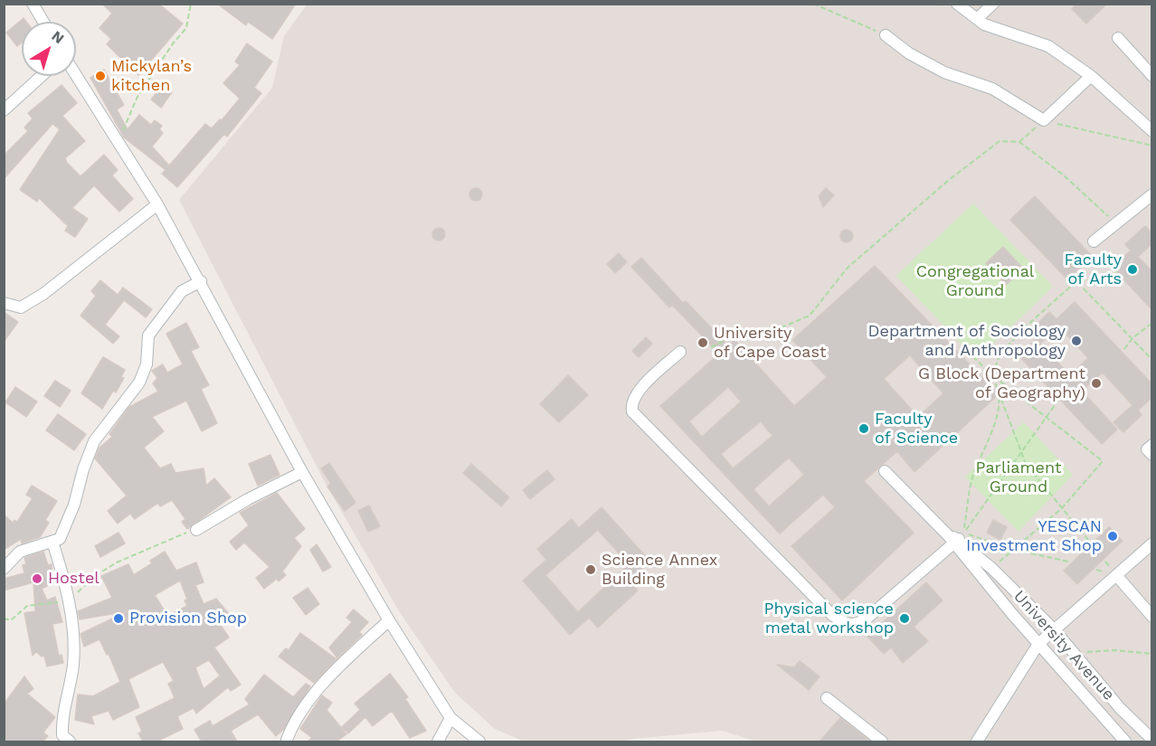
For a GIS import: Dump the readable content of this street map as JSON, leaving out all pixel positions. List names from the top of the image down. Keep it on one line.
{"streets":{"street":["University Avenue"]},"parks":["Congregational Ground","Parliament Ground"],"places":["Mickylan’s kitchen","Faculty of Arts","Department of Sociology and Anthropology","University of Cape Coast","G Block (Department of Geography)","Faculty of Science","YESCAN Investment Shop","Science Annex Building","Hostel","Provision Shop","Physical science metal workshop"],"north":"top right"}
